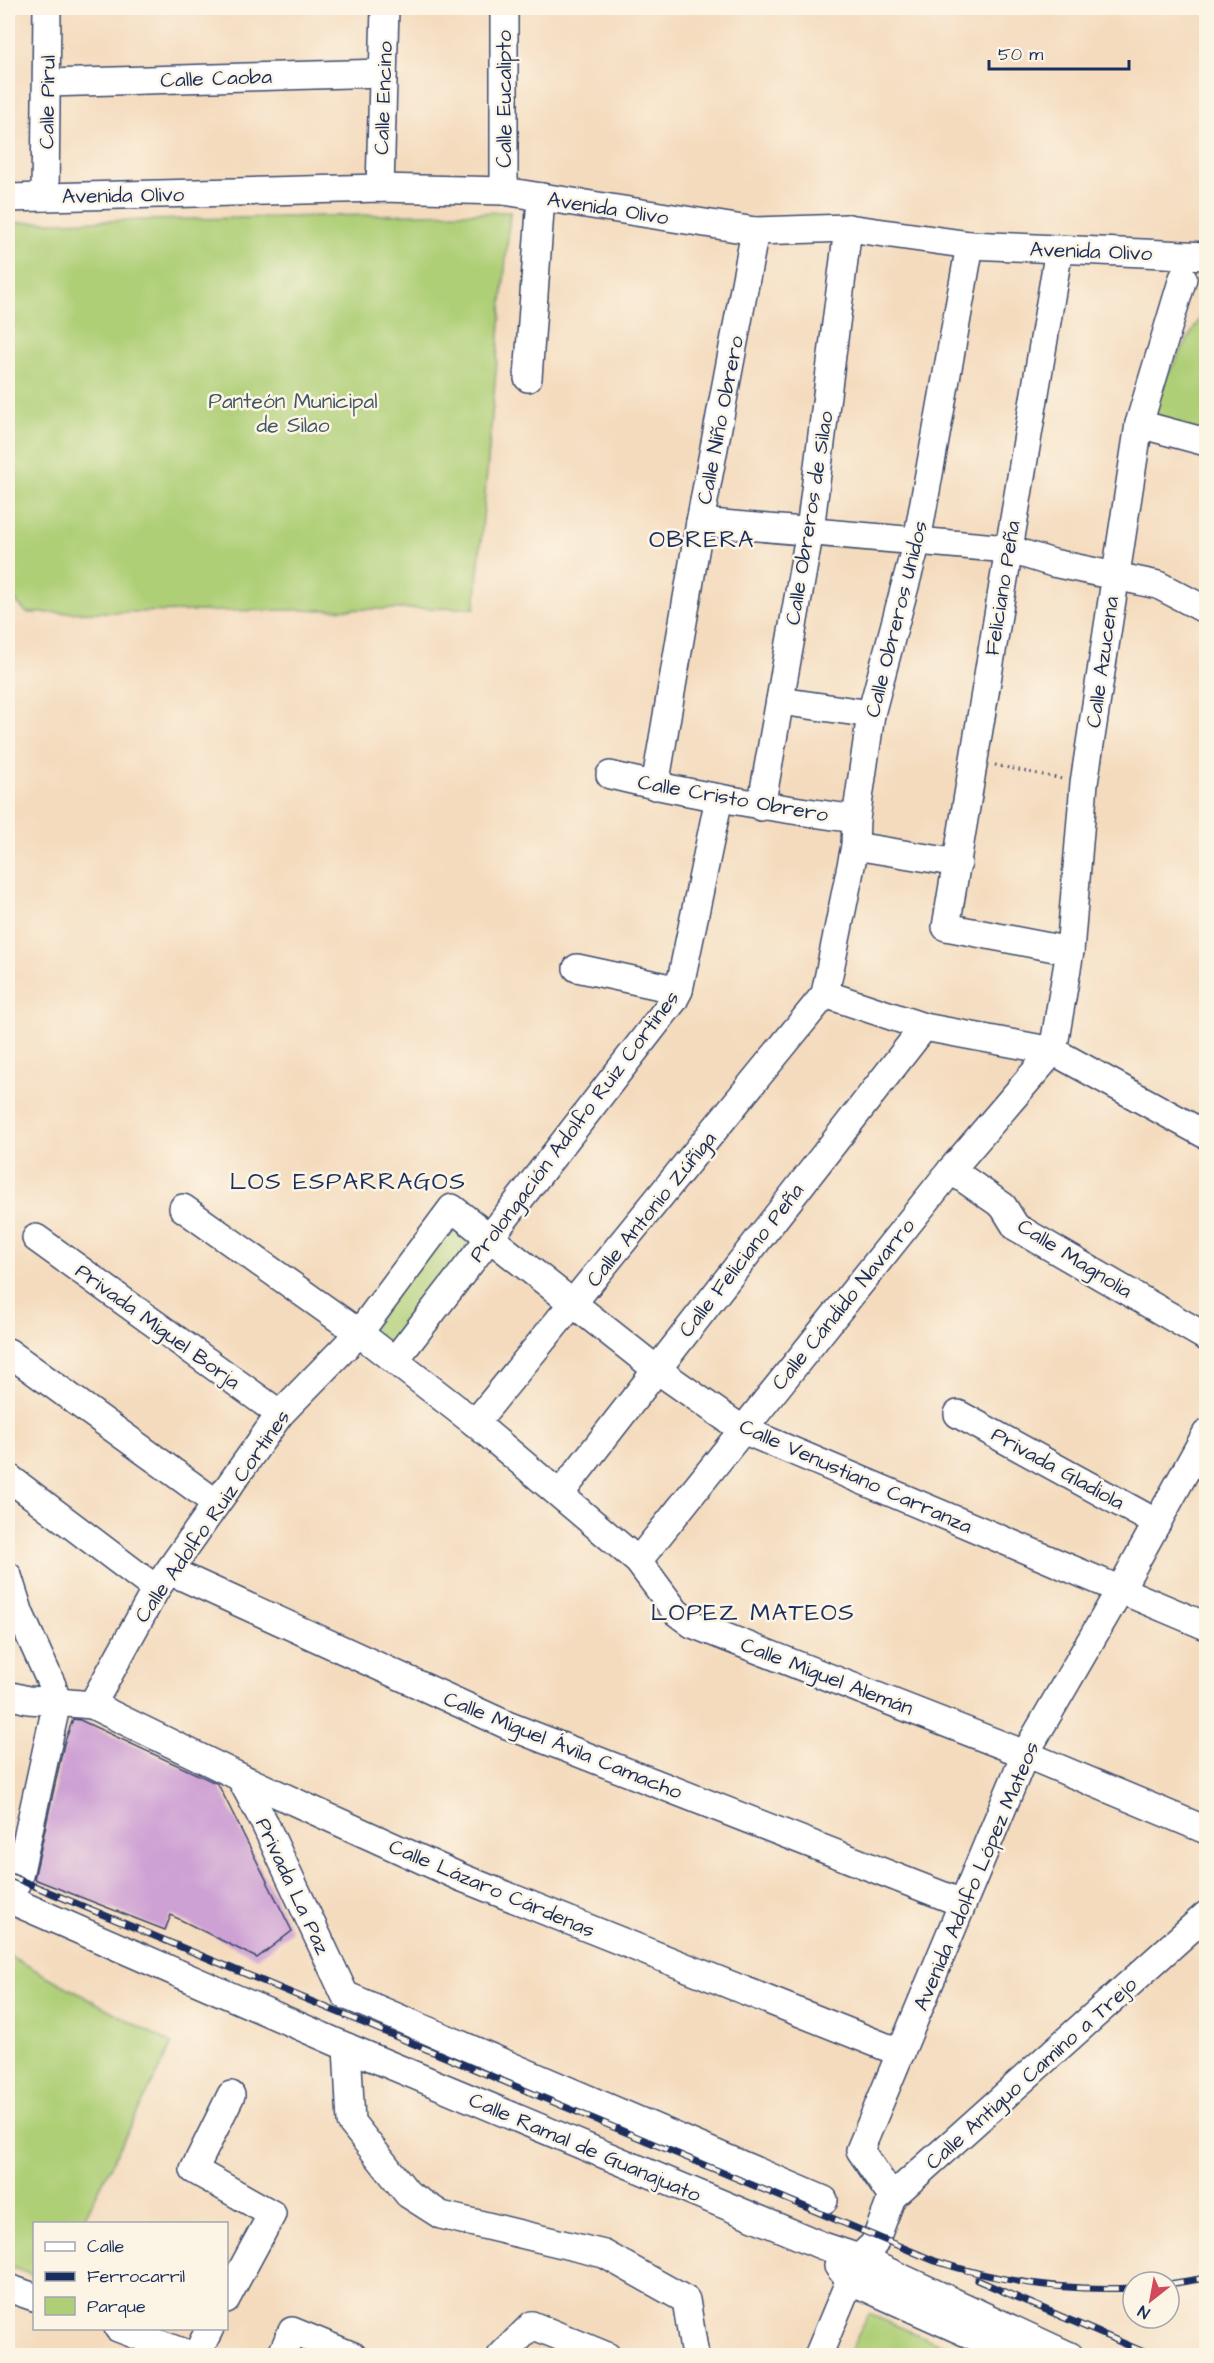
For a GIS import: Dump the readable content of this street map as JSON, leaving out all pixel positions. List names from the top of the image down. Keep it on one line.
{"streets":{"street":["Calle Caoba","Calle Encino","Calle Eucalipto","Calle Pirul","Avenida Olivo","Calle Niño Obrero","Calle Obreros de Silao","Feliciano Peña","Calle Obreros Unidos","Calle Azucena","Calle Cristo Obrero","Prolongación Adolfo Ruiz Cortines","Calle Antonio Zúñiga","Calle Magnolia","Calle Feliciano Peña","Calle Cándido Navarro","Privada Miguel Borja","Privada Gladiola","Calle Venustiano Carranza","Calle Adolfo Ruiz Cortines","Calle Miguel Alemán","Calle Miguel Ávila Camacho","Avenida Adolfo López Mateos","Privada La Paz","Calle Lázaro Cárdenas","Calle Antiguo Camino a Trejo","Calle Ramal de Guanajuato"]},"crossings":[["Calle Caoba","Calle Encino"],["Calle Caoba","Calle Pirul"],["Calle Encino","Avenida Olivo"],["Calle Eucalipto","Avenida Olivo"],["Calle Pirul","Avenida Olivo"],["Avenida Olivo","Calle Niño Obrero"],["Avenida Olivo","Calle Obreros de Silao"],["Avenida Olivo","Feliciano Peña"],["Avenida Olivo","Calle Obreros Unidos"],["Calle Niño Obrero","Calle Cristo Obrero"],["Calle Obreros de Silao","Calle Cristo Obrero"],["Feliciano Peña","Calle Azucena"],["Calle Obreros Unidos","Calle Cristo Obrero"],["Calle Obreros Unidos","Calle Antonio Zúñiga"],["Calle Azucena","Calle Cándido Navarro"],["Calle Cristo Obrero","Prolongación Adolfo Ruiz Cortines"],["Prolongación Adolfo Ruiz Cortines","Calle Venustiano Carranza"],["Prolongación Adolfo Ruiz Cortines","Calle Miguel Alemán"],["Calle Antonio Zúñiga","Calle Venustiano Carranza"],["Calle Antonio Zúñiga","Calle Miguel Alemán"],["Calle Magnolia","Calle Cándido Navarro"],["Calle Feliciano Peña","Calle Venustiano Carranza"],["Calle Feliciano Peña","Calle Miguel Alemán"],["Calle Cándido Navarro","Calle Venustiano Carranza"],["Calle Cándido Navarro","Calle Miguel Alemán"],["Privada Miguel Borja","Calle Adolfo Ruiz Cortines"],["Privada Gladiola","Avenida Adolfo López Mateos"],["Calle Venustiano Carranza","Calle Adolfo Ruiz Cortines"],["Calle Venustiano Carranza","Avenida Adolfo López Mateos"],["Calle Adolfo Ruiz Cortines","Calle Miguel Alemán"],["Calle Adolfo Ruiz Cortines","Calle Miguel Ávila Camacho"],["Calle Adolfo Ruiz Cortines","Calle Lázaro Cárdenas"],["Calle Miguel Alemán","Avenida Adolfo López Mateos"],["Calle Miguel Ávila Camacho","Avenida Adolfo López Mateos"],["Avenida Adolfo López Mateos","Calle Lázaro Cárdenas"],["Avenida Adolfo López Mateos","Calle Antiguo Camino a Trejo"],["Privada La Paz","Calle Lázaro Cárdenas"],["Calle Antiguo Camino a Trejo","Calle Ramal de Guanajuato"]],"districts":["OBRERA","LOS ESPARRAGOS","LOPEZ MATEOS"],"parks":["Panteón Municipal de Silao"],"legend":["Calle","Ferrocarril","Parque"],"scale_bar":"50 m","north":"bottom left"}
